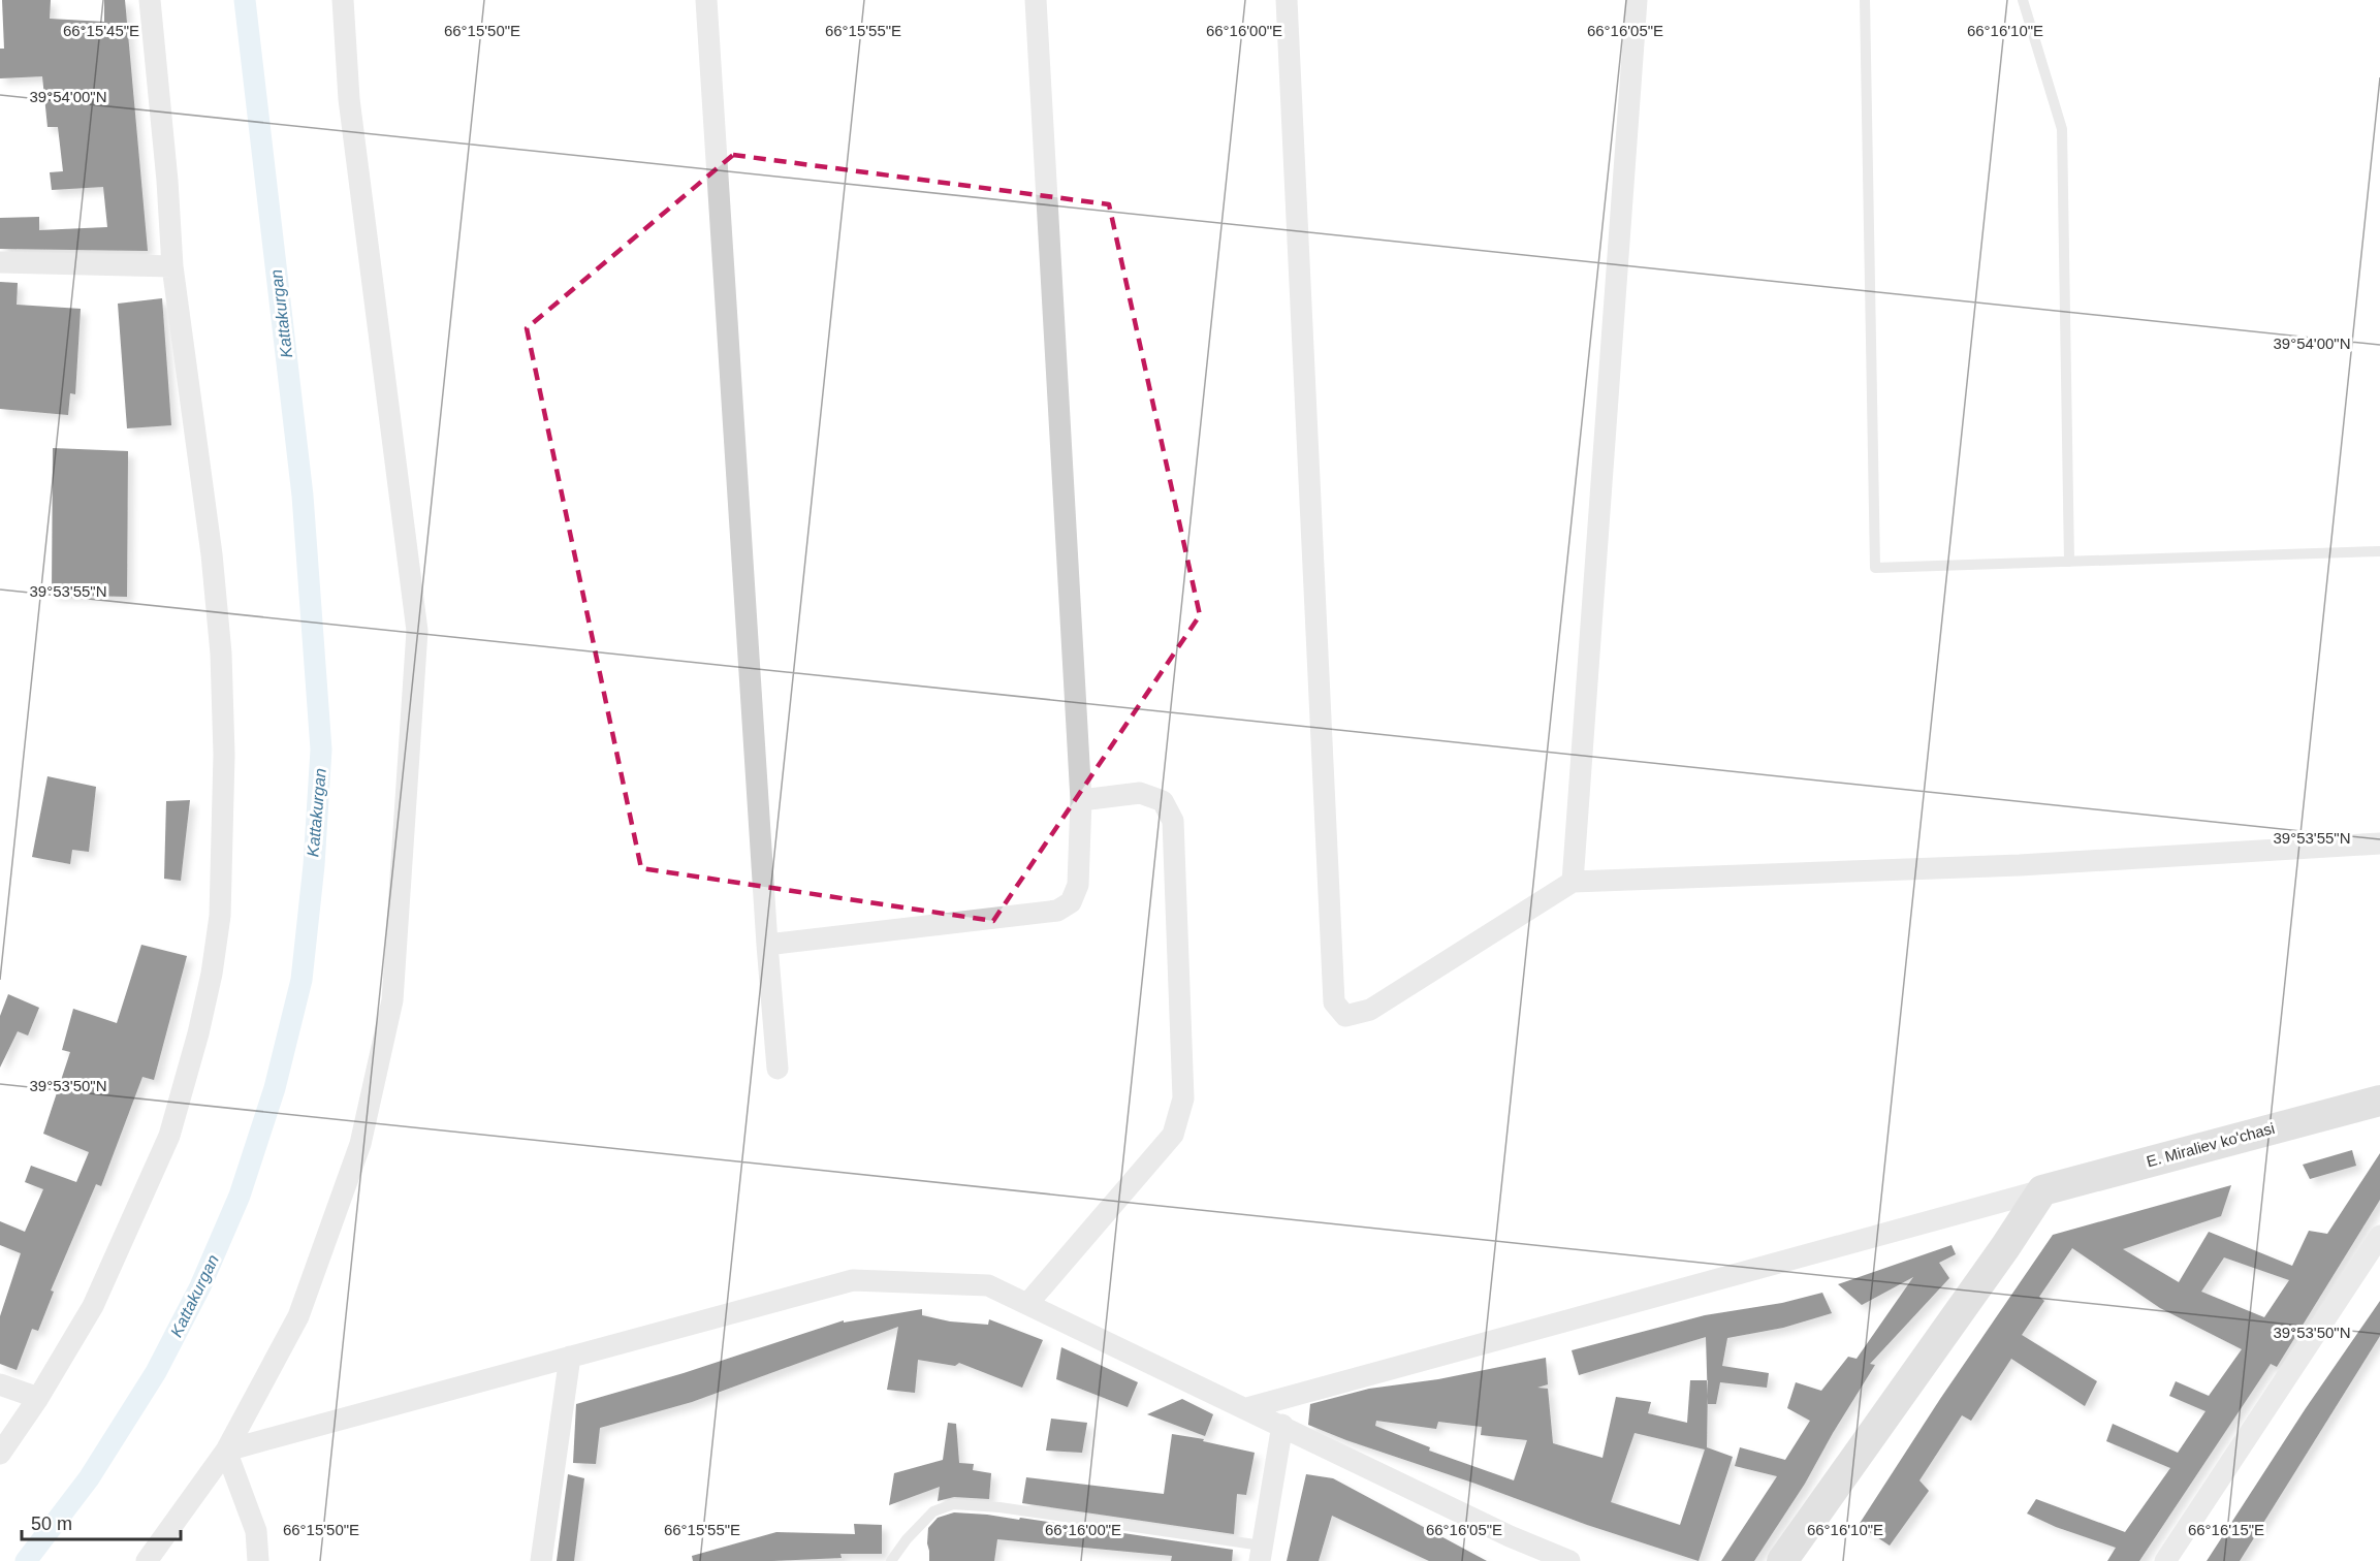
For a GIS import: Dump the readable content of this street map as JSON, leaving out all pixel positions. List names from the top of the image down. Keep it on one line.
{"streets":{"street":["E. Miraliev ko'chasi"]},"water":["Kattakurgan"],"scale_bar":"50 m","coordinates":["66°15'45\"E","66°15'50\"E","66°15'55\"E","66°16'00\"E","66°16'05\"E","66°16'10\"E","39°54'00\"N","39°53'55\"N","39°53'50\"N","66°16'15\"E"]}
